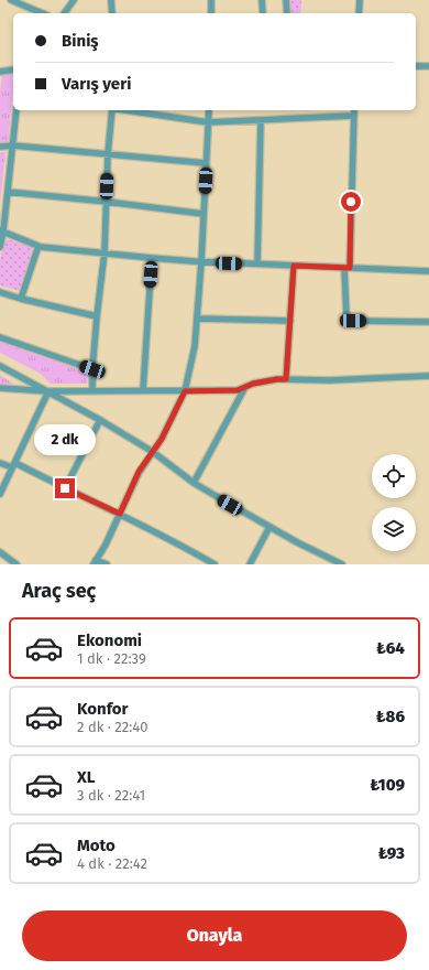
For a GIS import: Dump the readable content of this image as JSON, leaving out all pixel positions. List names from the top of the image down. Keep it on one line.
{"page":{"banner":["Biniş","Varış yeri"],"bubble":"2 dk","heading":"Araç seç","list":[{"name":"Ekonomi","note":"1 dk · 22:39","value":"₺64"},{"name":"Konfor","note":"2 dk · 22:40","value":"₺86"},{"name":"XL","note":"3 dk · 22:41","value":"₺109"},{"name":"Moto","note":"4 dk · 22:42","value":"₺93"}],"buttons":"Onayla"}}
